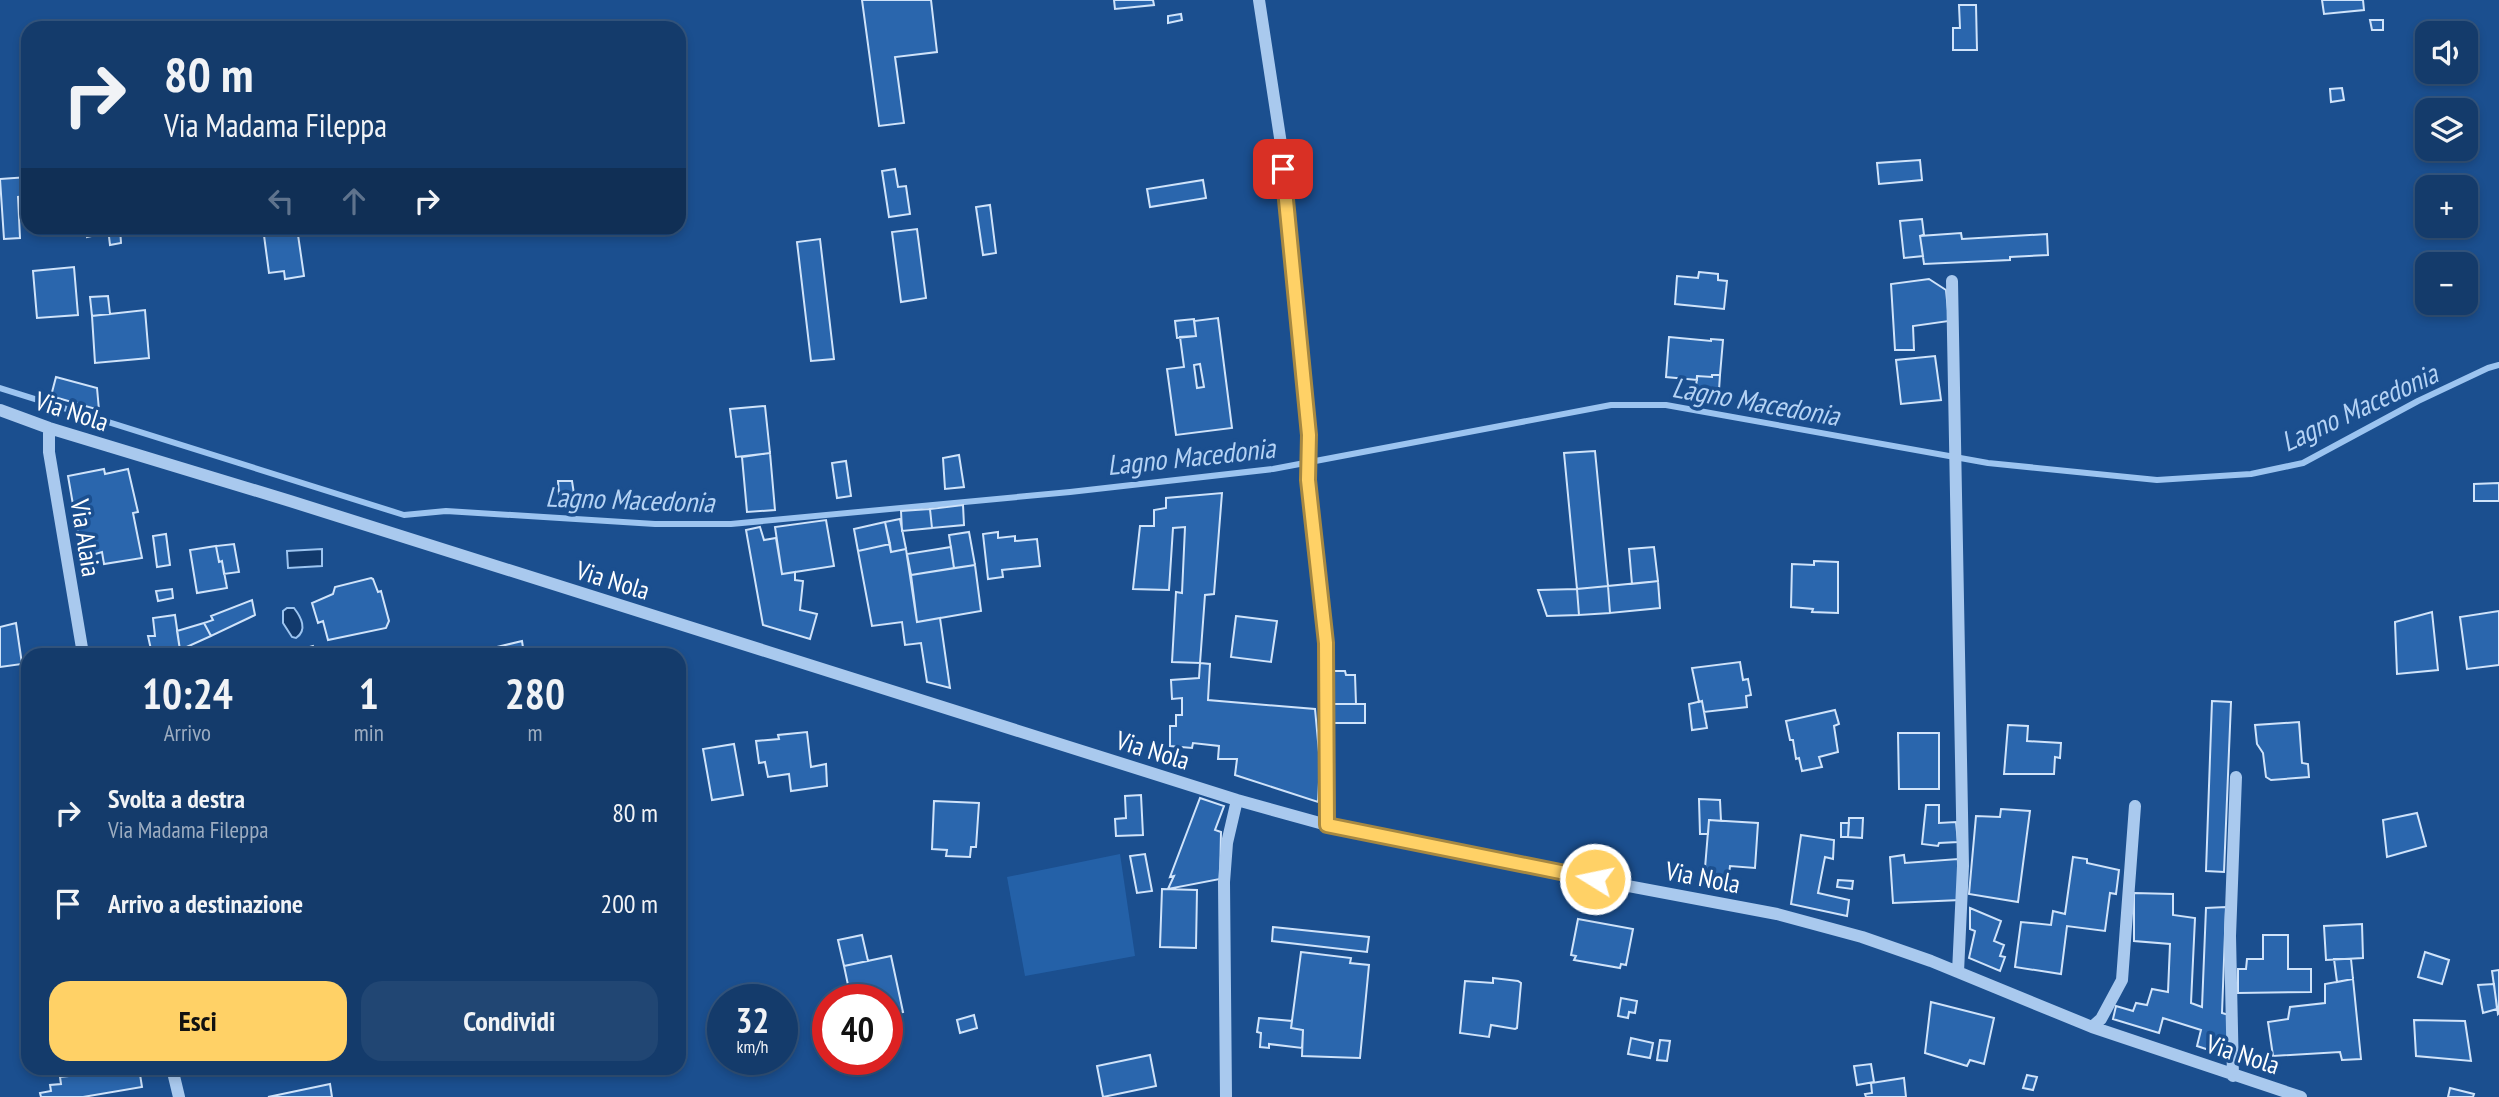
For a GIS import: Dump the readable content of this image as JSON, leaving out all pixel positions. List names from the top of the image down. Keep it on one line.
{"streets":{"street":["Via Nola","Via Alaia"]},"crossings":[["Via Nola","Via Alaia"]],"water":["Lagno Macedonia"],"page":{"map_buttons":["+","−"],"turn":["80 m","Via Madama Fileppa"],"eta":["10:24","Arrivo","1","min","280","m"],"list":[{"name":"Svolta a destra","note":"Via Madama Fileppa","value":"80 m"},{"name":"Arrivo a destinazione","value":"200 m"}],"buttons":["Esci","Condividi"],"speed":"32 km/h","limit":"40"}}
